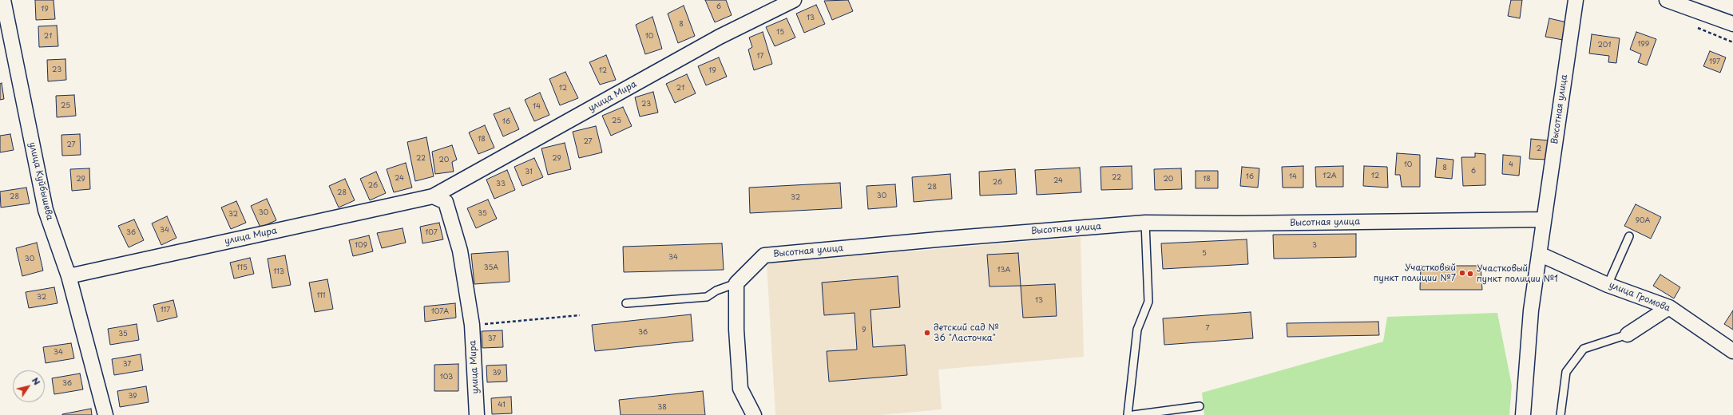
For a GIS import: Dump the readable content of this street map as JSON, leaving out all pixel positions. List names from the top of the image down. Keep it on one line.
{"streets":{"street":["улица Мира","Высотная улица","улица Куйбышева","улица Громова"]},"crossings":[["улица Мира","улица Куйбышева"],["Высотная улица","улица Громова"]],"places":["Участковый пункт полиции №7","Участковый пункт полиции №1","детский сад № 36 \"Ласточка\""],"house_numbers":["6","19","13","8","15","21","10","199","201","17","197","23","12","19","12","21","23","25","14","25","16","18","27","27","2","22","29","20","10","4","8","6","31","12А","12","16","14","22","24","29","20","18","24","26","33","26","28","28","30","28","32","30","35","32","90А","34","36","107","109","3","5","34","30","115","35А","13А","113","111","32","13","117","107А","7","9","36","35","37","34","37","39","103","36","39","41","38"],"north":"top right"}
